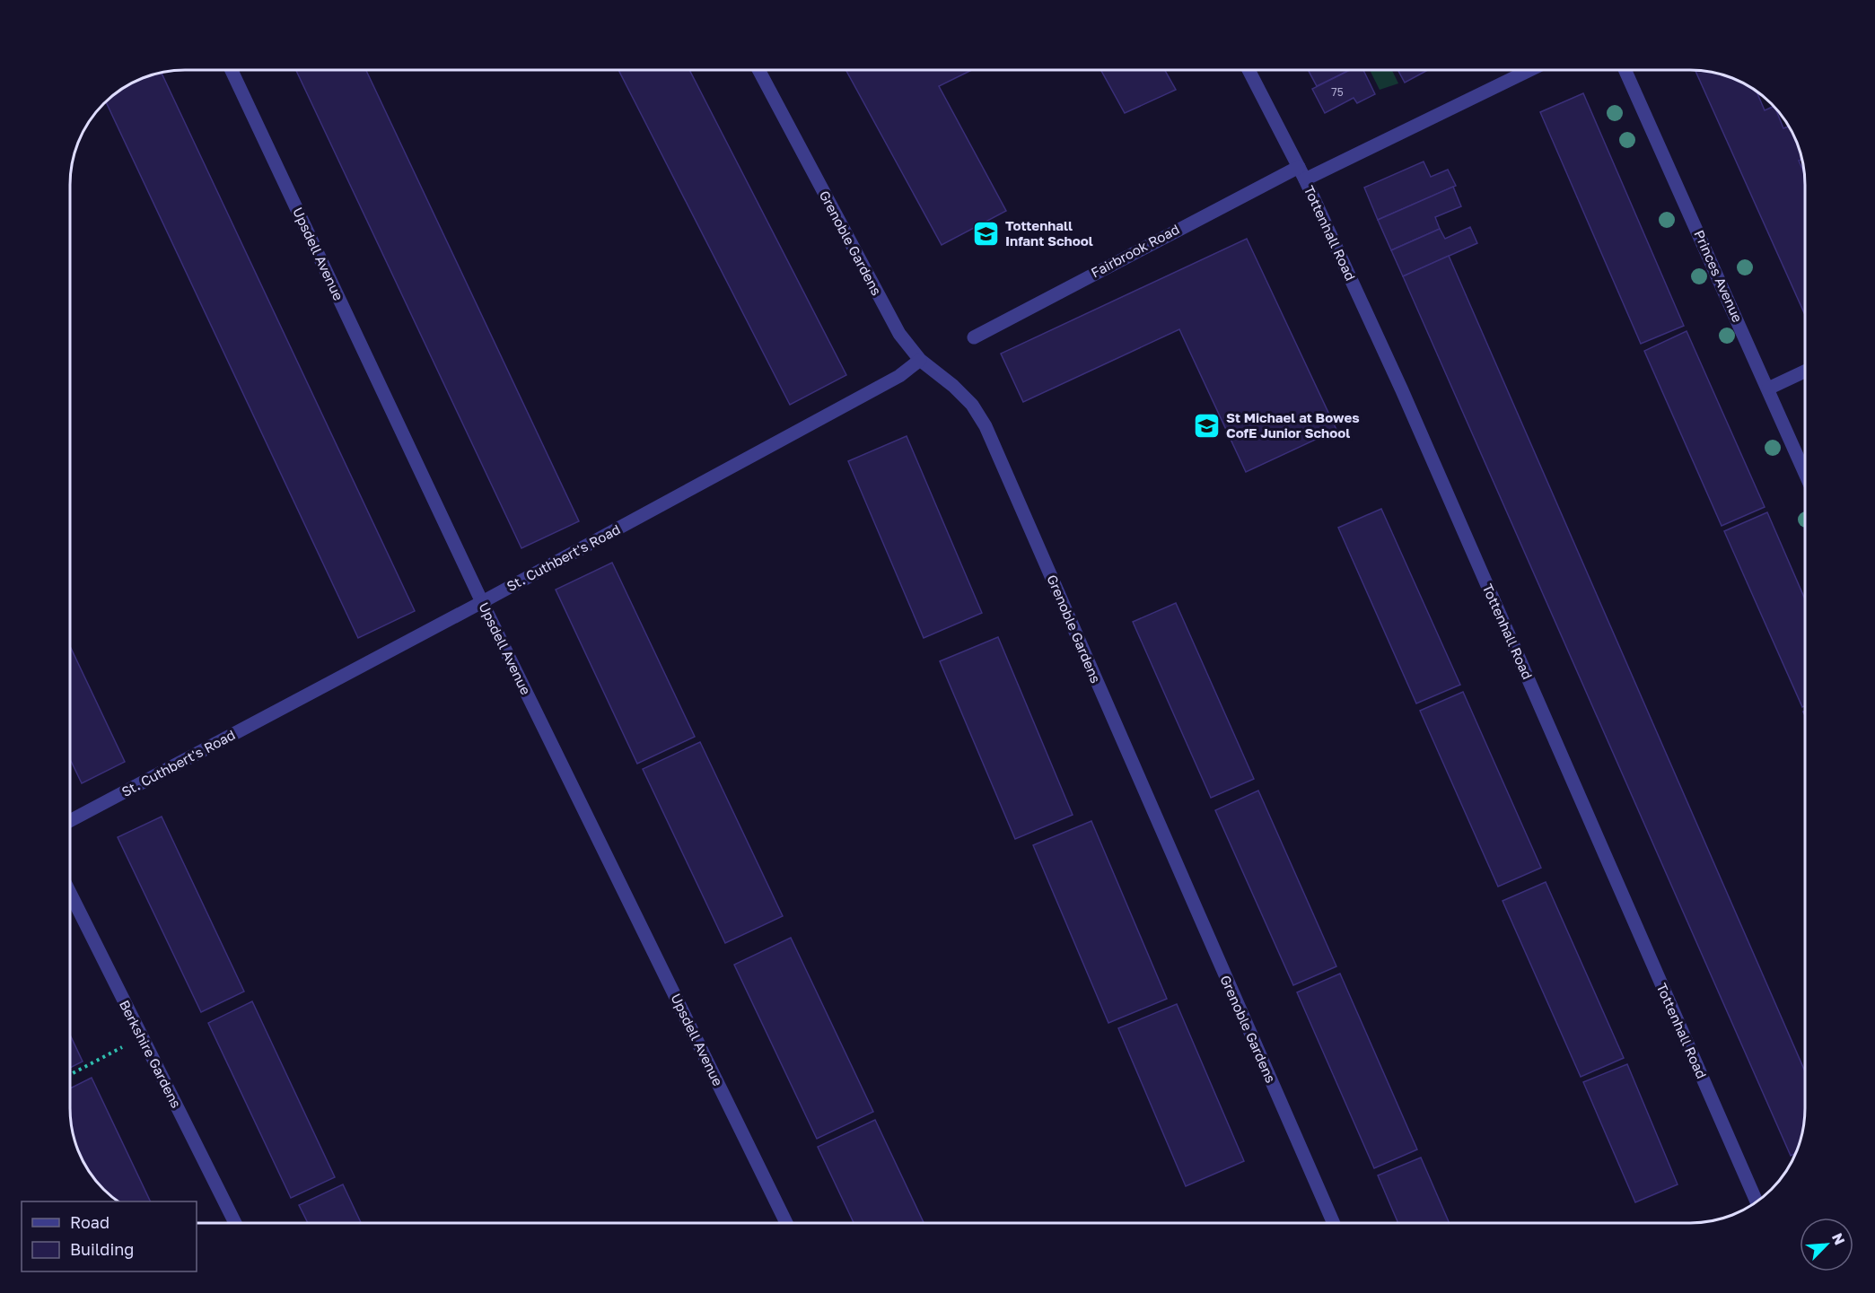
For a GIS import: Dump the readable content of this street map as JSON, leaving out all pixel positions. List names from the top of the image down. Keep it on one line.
{"streets":{"street":["Tottenhall Road","Grenoble Gardens","Fairbrook Road","Upsdell Avenue","Princes Avenue","St. Cuthbert's Road","Berkshire Gardens"]},"crossings":[["Tottenhall Road","Fairbrook Road"],["Grenoble Gardens","St. Cuthbert's Road"],["Upsdell Avenue","St. Cuthbert's Road"]],"places":{"school or university":["Tottenhall Infant School","St Michael at Bowes CofE Junior School"]},"house_numbers":["75"],"legend":["Road","Building"],"north":"top right"}
